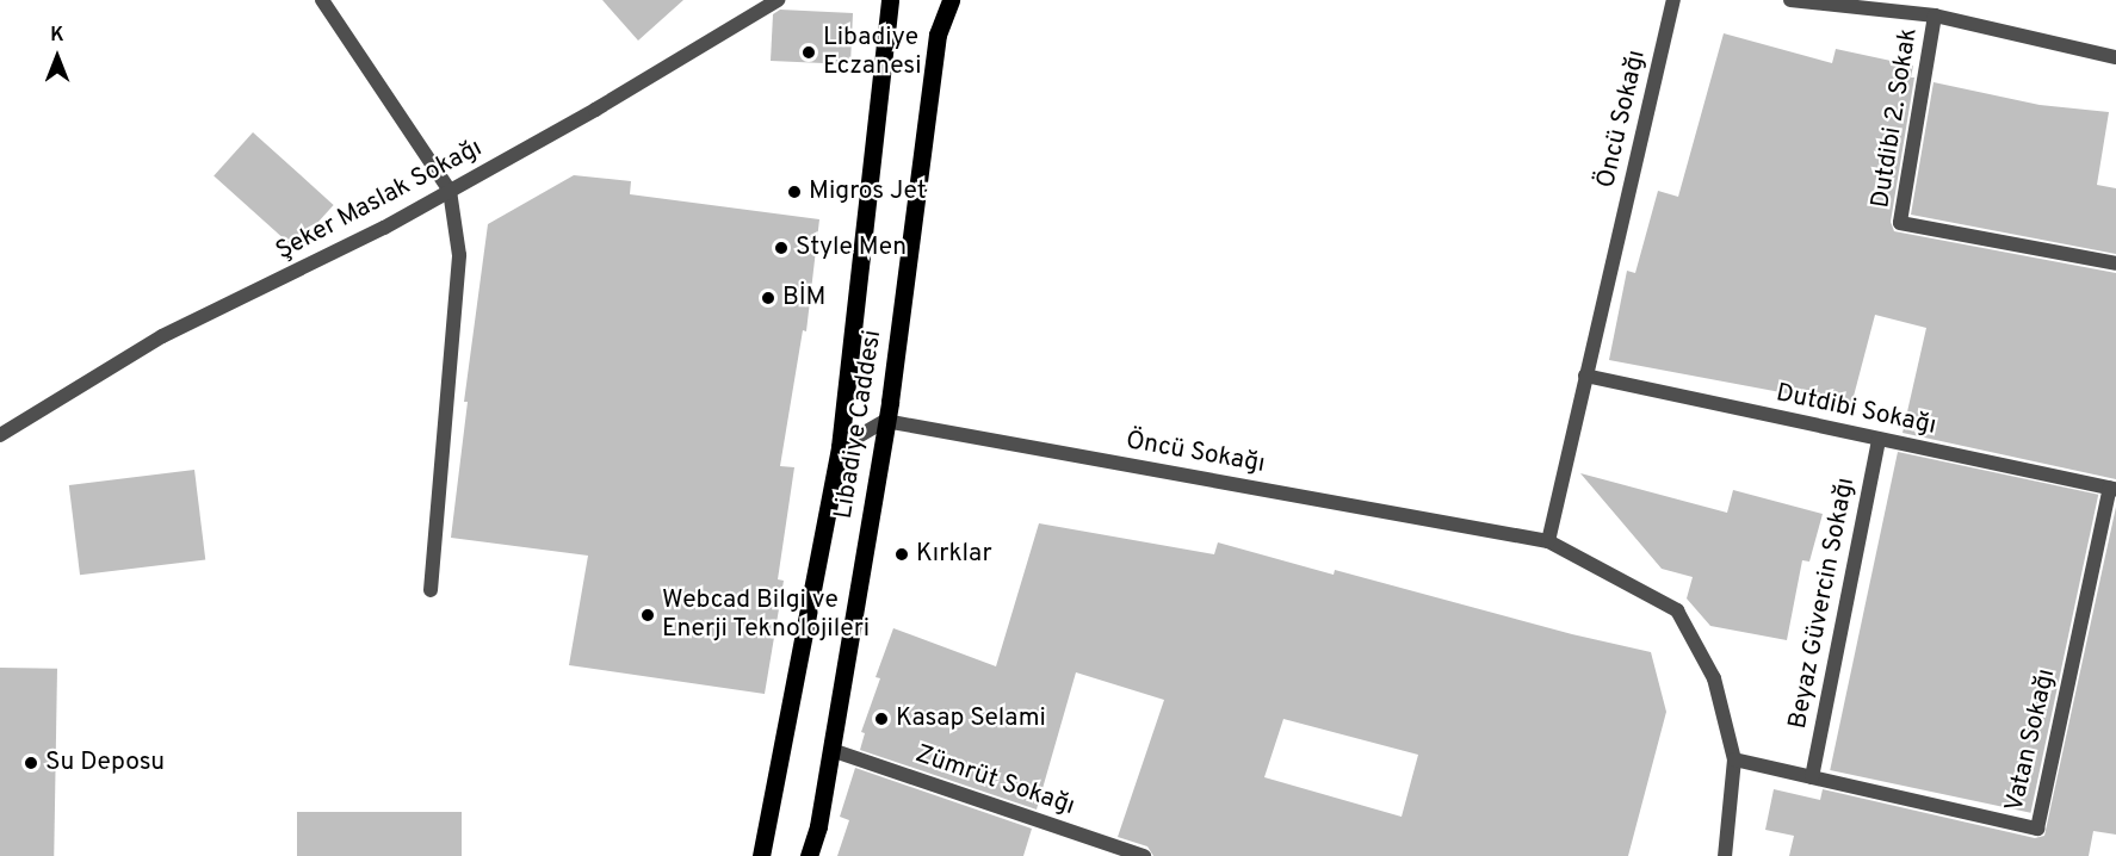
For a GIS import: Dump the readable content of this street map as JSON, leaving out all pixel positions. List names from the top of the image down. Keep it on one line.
{"streets":{"main road":["Libadiye Caddesi"],"street":["Dutdibi 2. Sokak","Öncü Sokağı","Şeker Maslak Sokağı","Dutdibi Sokağı","Beyaz Güvercin Sokağı","Vatan Sokağı","Zümrüt Sokağı"]},"crossings":[["Öncü Sokağı","Dutdibi Sokağı"],["Öncü Sokağı","Libadiye Caddesi"],["Öncü Sokağı","Vatan Sokağı"],["Dutdibi Sokağı","Beyaz Güvercin Sokağı"],["Dutdibi Sokağı","Vatan Sokağı"],["Libadiye Caddesi","Zümrüt Sokağı"],["Beyaz Güvercin Sokağı","Vatan Sokağı"]],"places":["Libadiye Eczanesi","Migros Jet","Style Men","BİM","Kırklar","Webcad Bilgi ve Enerji Teknolojileri","Kasap Selami","Su Deposu"],"north":"top"}
